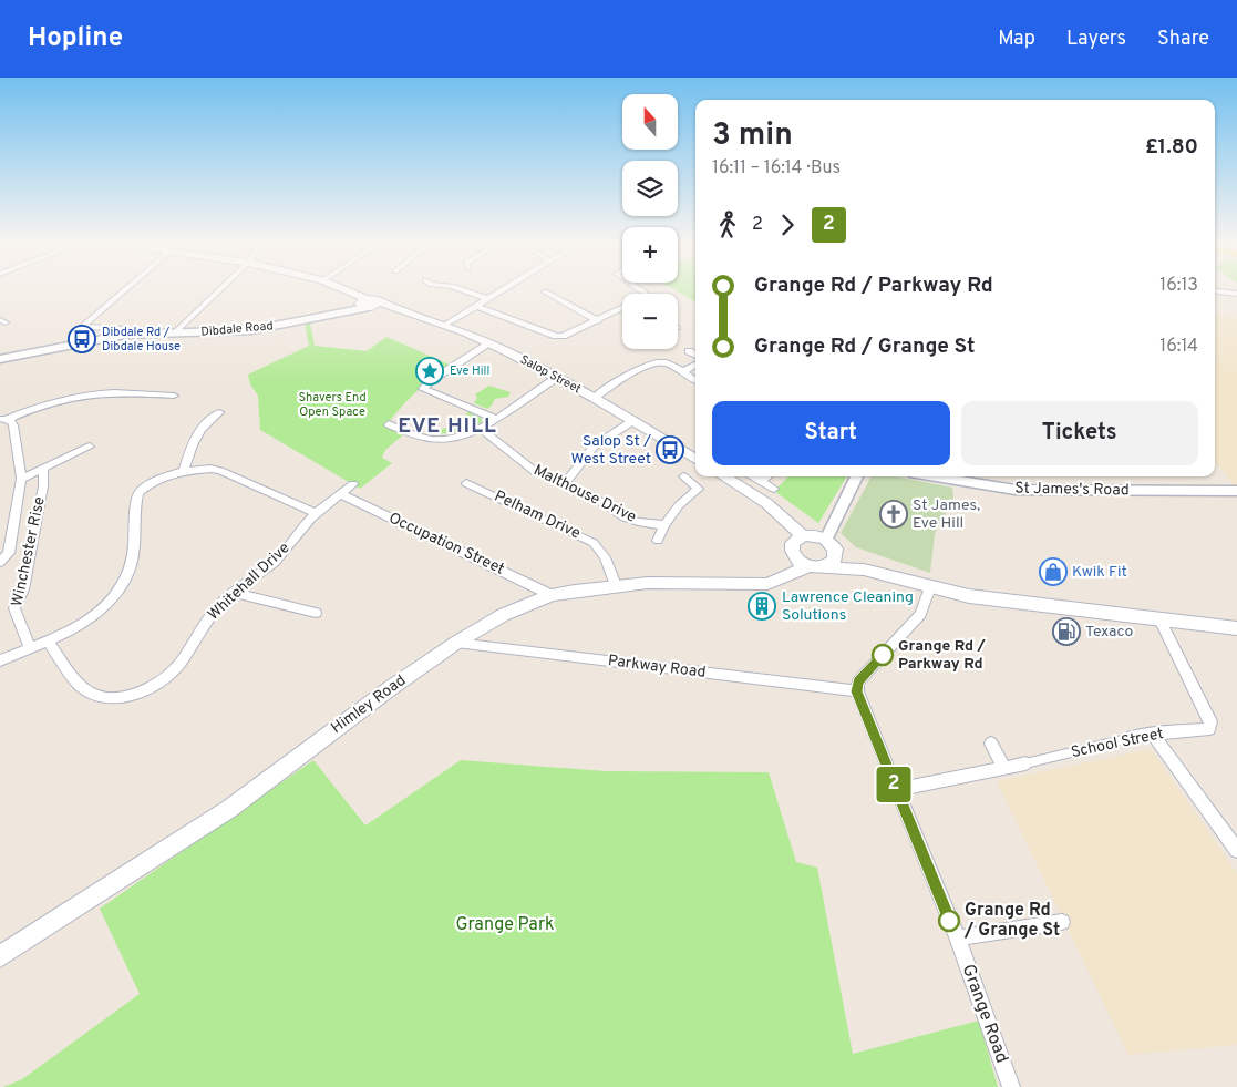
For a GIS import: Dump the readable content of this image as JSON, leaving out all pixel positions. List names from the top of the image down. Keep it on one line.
{"streets":{"main road":["Salop Street","Himley Road"],"street":["Dibdale Road","St James's Road","Malthouse Drive","Pelham Drive","Occupation Street","Winchester Rise","Whitehall Drive","Parkway Road","School Street","Grange Road"]},"crossings":[["Dibdale Road","Salop Street"],["Pelham Drive","Himley Road"],["Occupation Street","Whitehall Drive"],["Occupation Street","Himley Road"],["Parkway Road","Himley Road"],["Parkway Road","Grange Road"],["School Street","Grange Road"]],"districts":["EVE HILL"],"parks":["Shavers End Open Space","Grange Park"],"places":{"bus stop":["Dibdale Rd / Dibdale House","Salop St / West Street"],"place":["Eve Hill"],"church":["St James, Eve Hill"],"shop":["Kwik Fit"],"building":["Lawrence Cleaning Solutions"],"fuel station":["Texaco"],"other":["Grange Rd / Parkway Rd","Grange Rd / Grange St"]},"lines":["bus line 2"],"north":"top","page":{"header":"Hopline","nav":["Map","Layers","Share"],"on_map":"2","map_buttons":["+","−"],"heading":["3 min","16:11 – 16:14 · Bus","£1.80"],"legs":["2","2"],"list":[{"name":"Grange Rd / Parkway Rd","value":"16:13"},{"name":"Grange Rd / Grange St","value":"16:14"}],"buttons":["Start","Tickets"]}}
